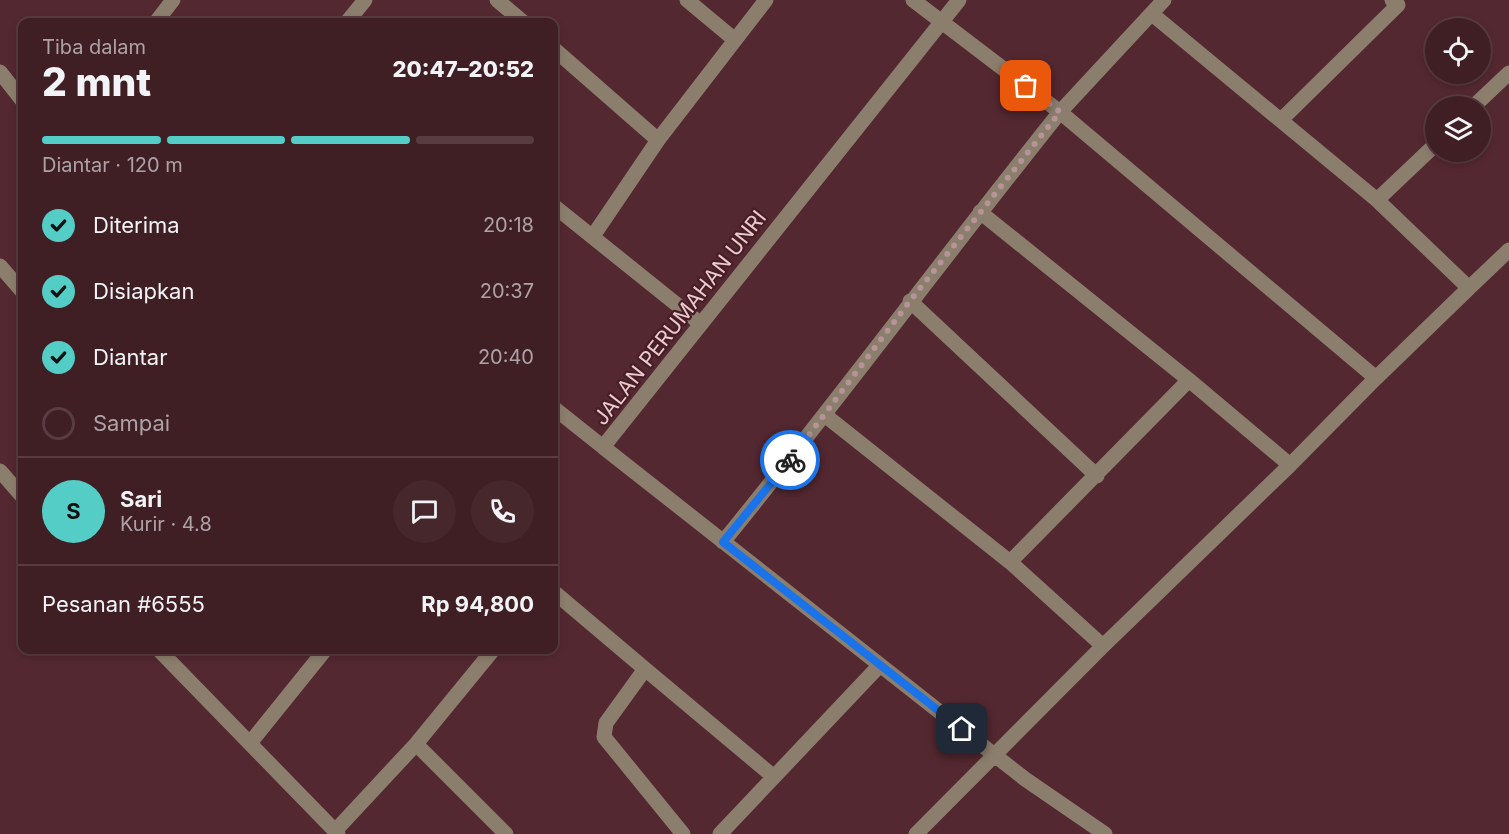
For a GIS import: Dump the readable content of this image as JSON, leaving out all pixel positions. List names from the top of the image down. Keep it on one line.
{"streets":{"street":["JALAN PERUMAHAN UNRI"]},"page":{"heading":["2 mnt","Tiba dalam","20:47–20:52"],"panel":["Sari","Kurir · 4.8","Pesanan #6555","Rp 94,800"],"bar":"Diantar · 120 m","list":[["Diterima","20:18"],["Disiapkan","20:37"],["Diantar","20:40"],"Sampai"],"round":"S"}}
